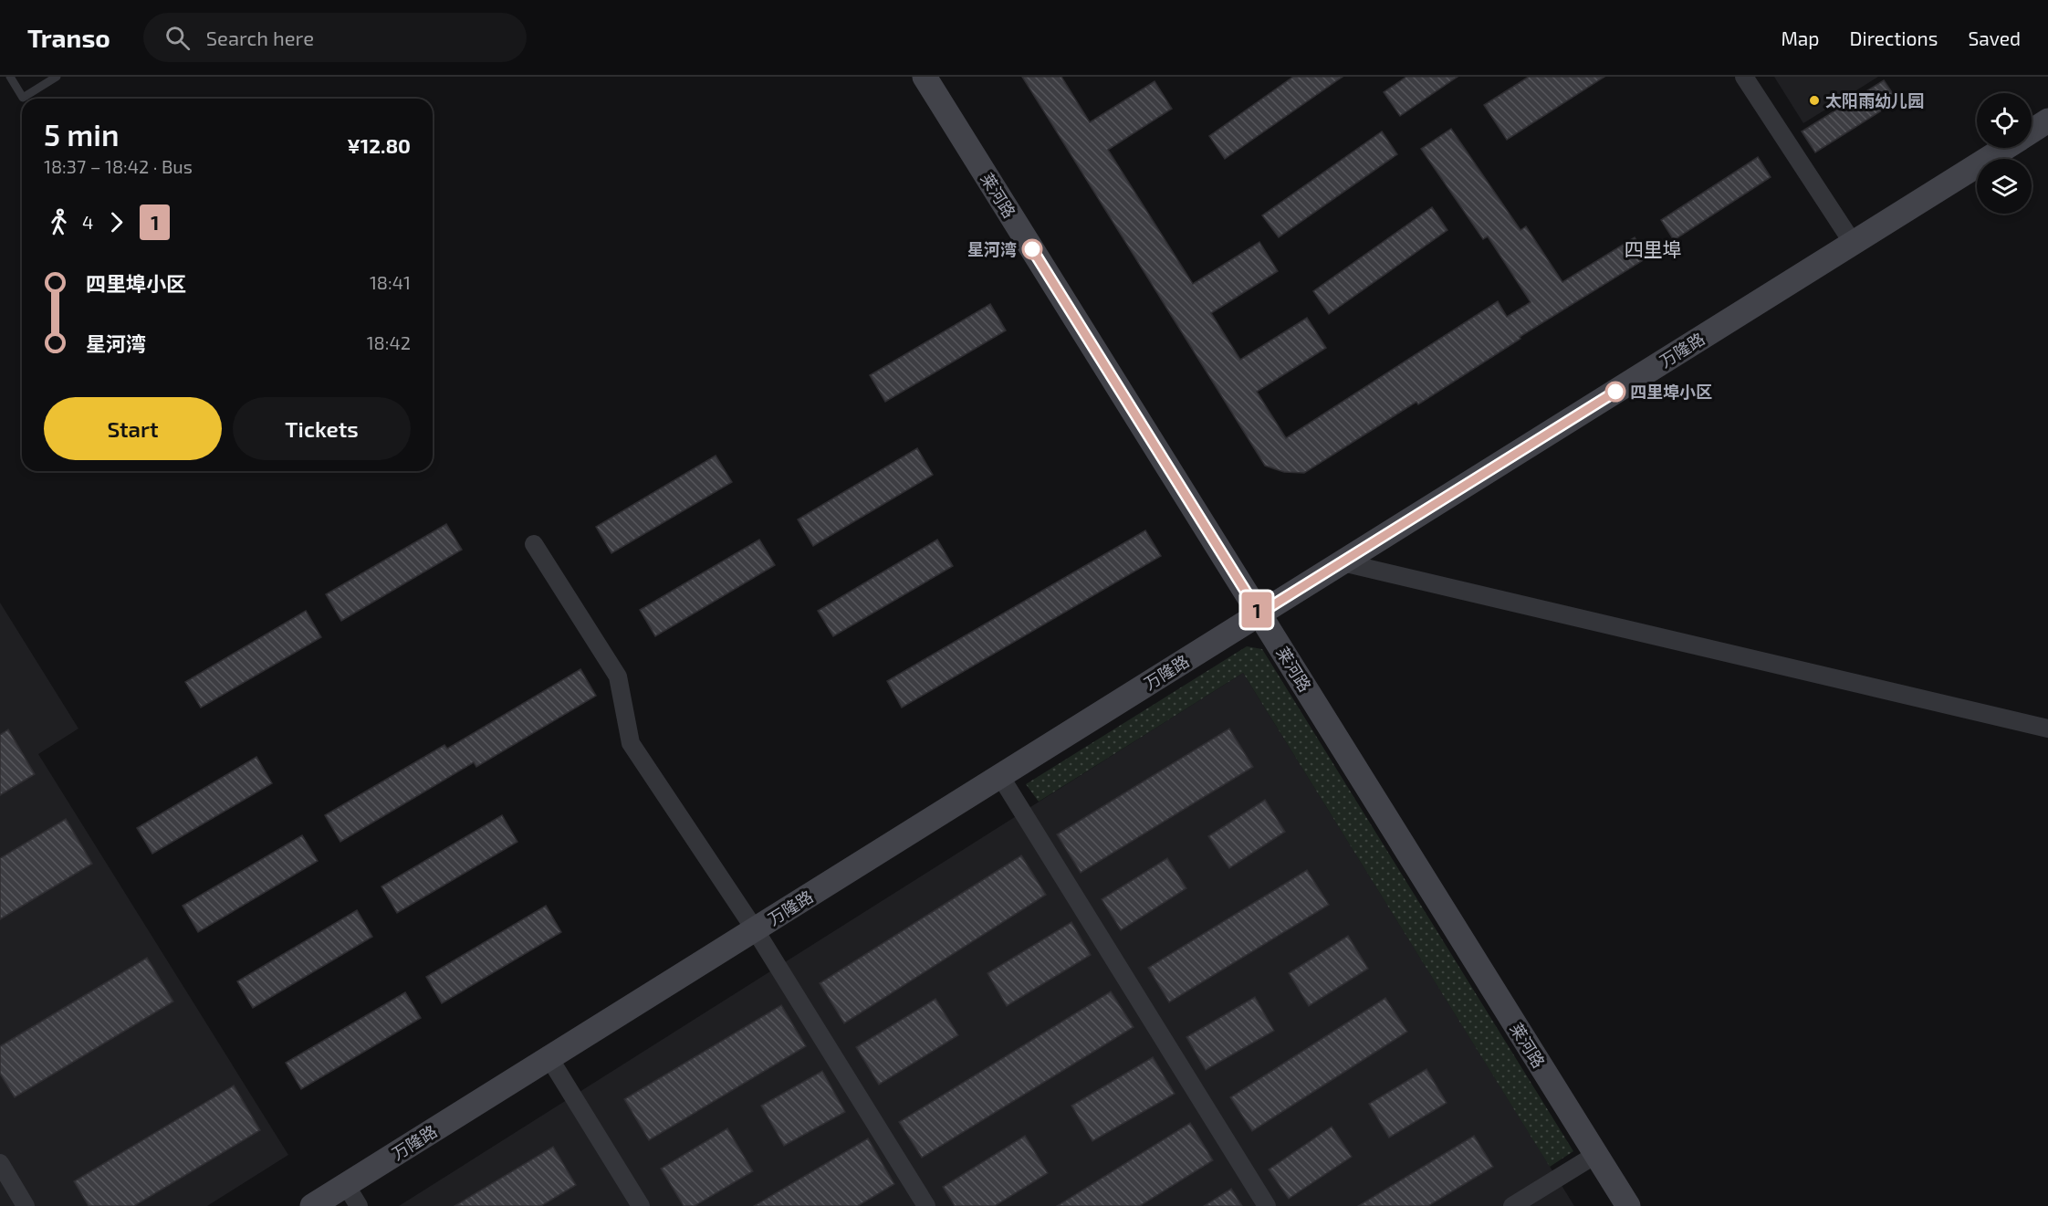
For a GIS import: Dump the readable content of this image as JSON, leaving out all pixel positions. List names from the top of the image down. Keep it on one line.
{"streets":{"street":["莱河路","万隆路"]},"crossings":[["莱河路","万隆路"]],"districts":["四里埠"],"places":["太阳雨幼儿园","星河湾","四里埠小区"],"lines":["bus line 1"],"page":{"header":"Transo","search":"Search here","nav":["Map","Directions","Saved"],"on_map":"1","heading":["5 min","18:37 – 18:42 · Bus","¥12.80"],"legs":["4","1"],"list":[{"name":"四里埠小区","value":"18:41"},{"name":"星河湾","value":"18:42"}],"buttons":["Start","Tickets"]}}
